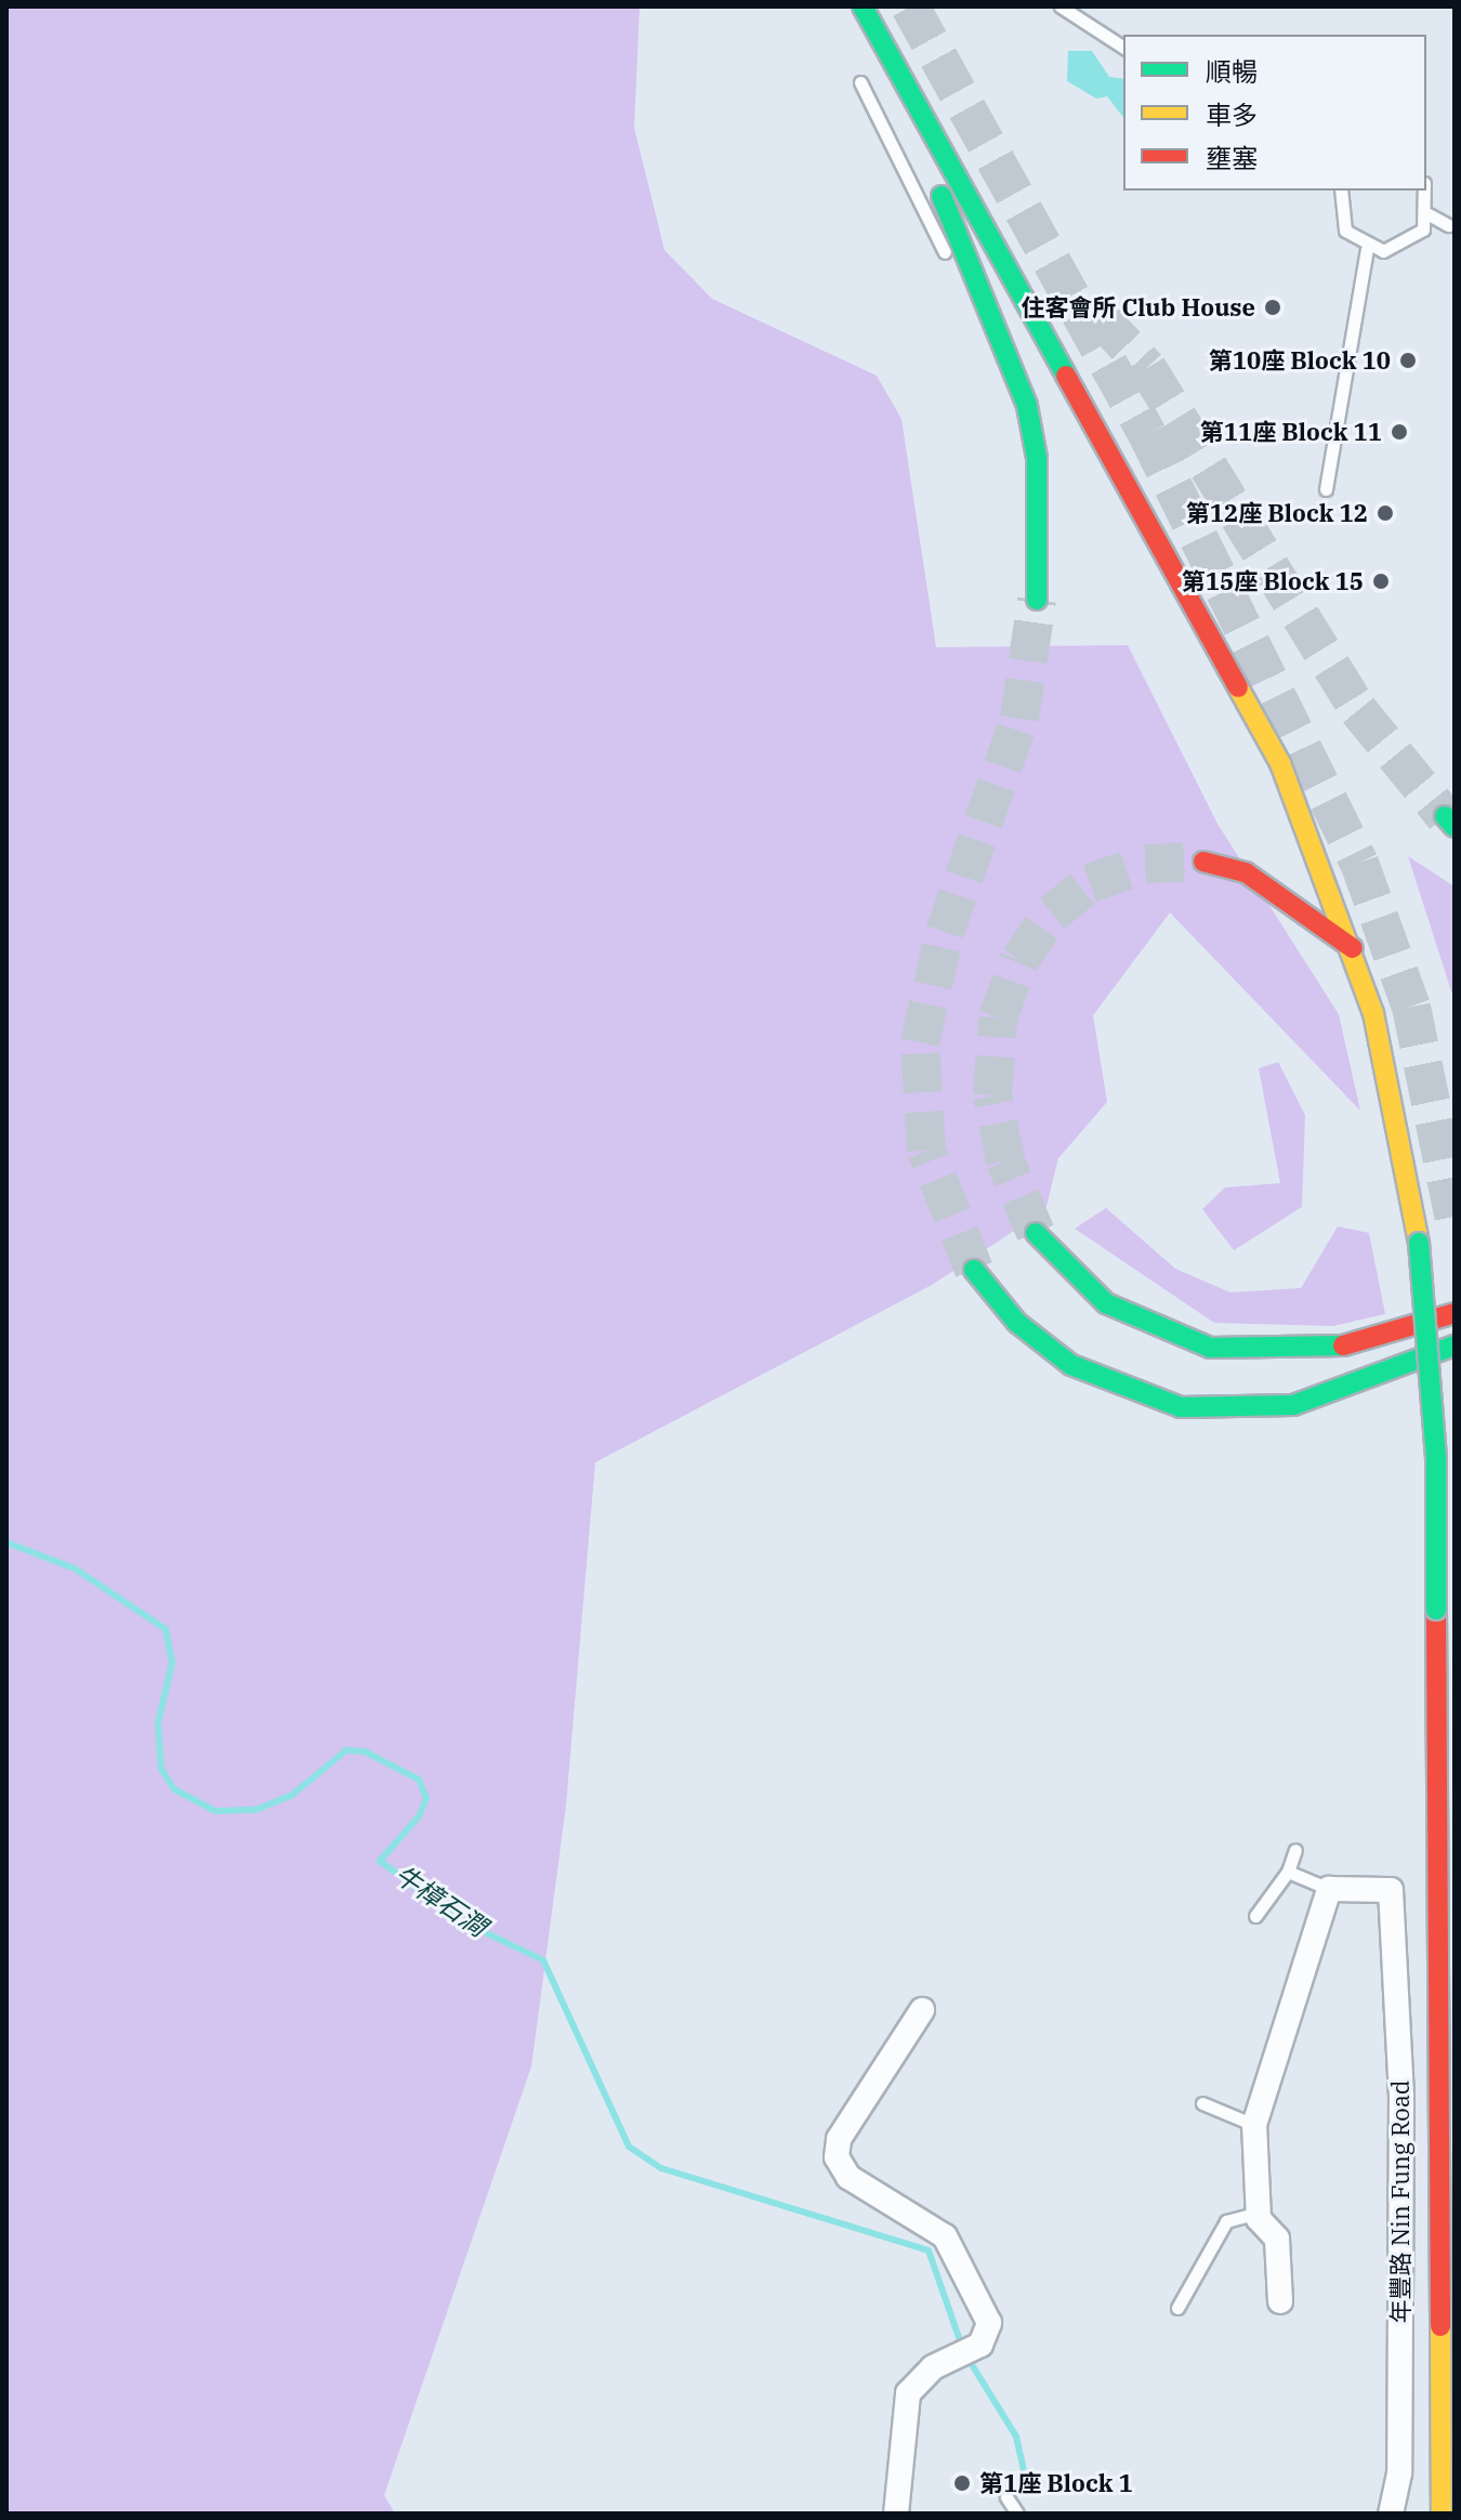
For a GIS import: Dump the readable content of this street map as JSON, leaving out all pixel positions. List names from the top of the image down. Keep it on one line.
{"streets":{"street":["年豐路 Nin Fung Road"]},"water":["牛樟石澗"],"places":["住客會所 Club House","第10座 Block 10","第11座 Block 11","第12座 Block 12","第15座 Block 15","第1座 Block 1"],"legend":["順暢","車多","壅塞"]}
